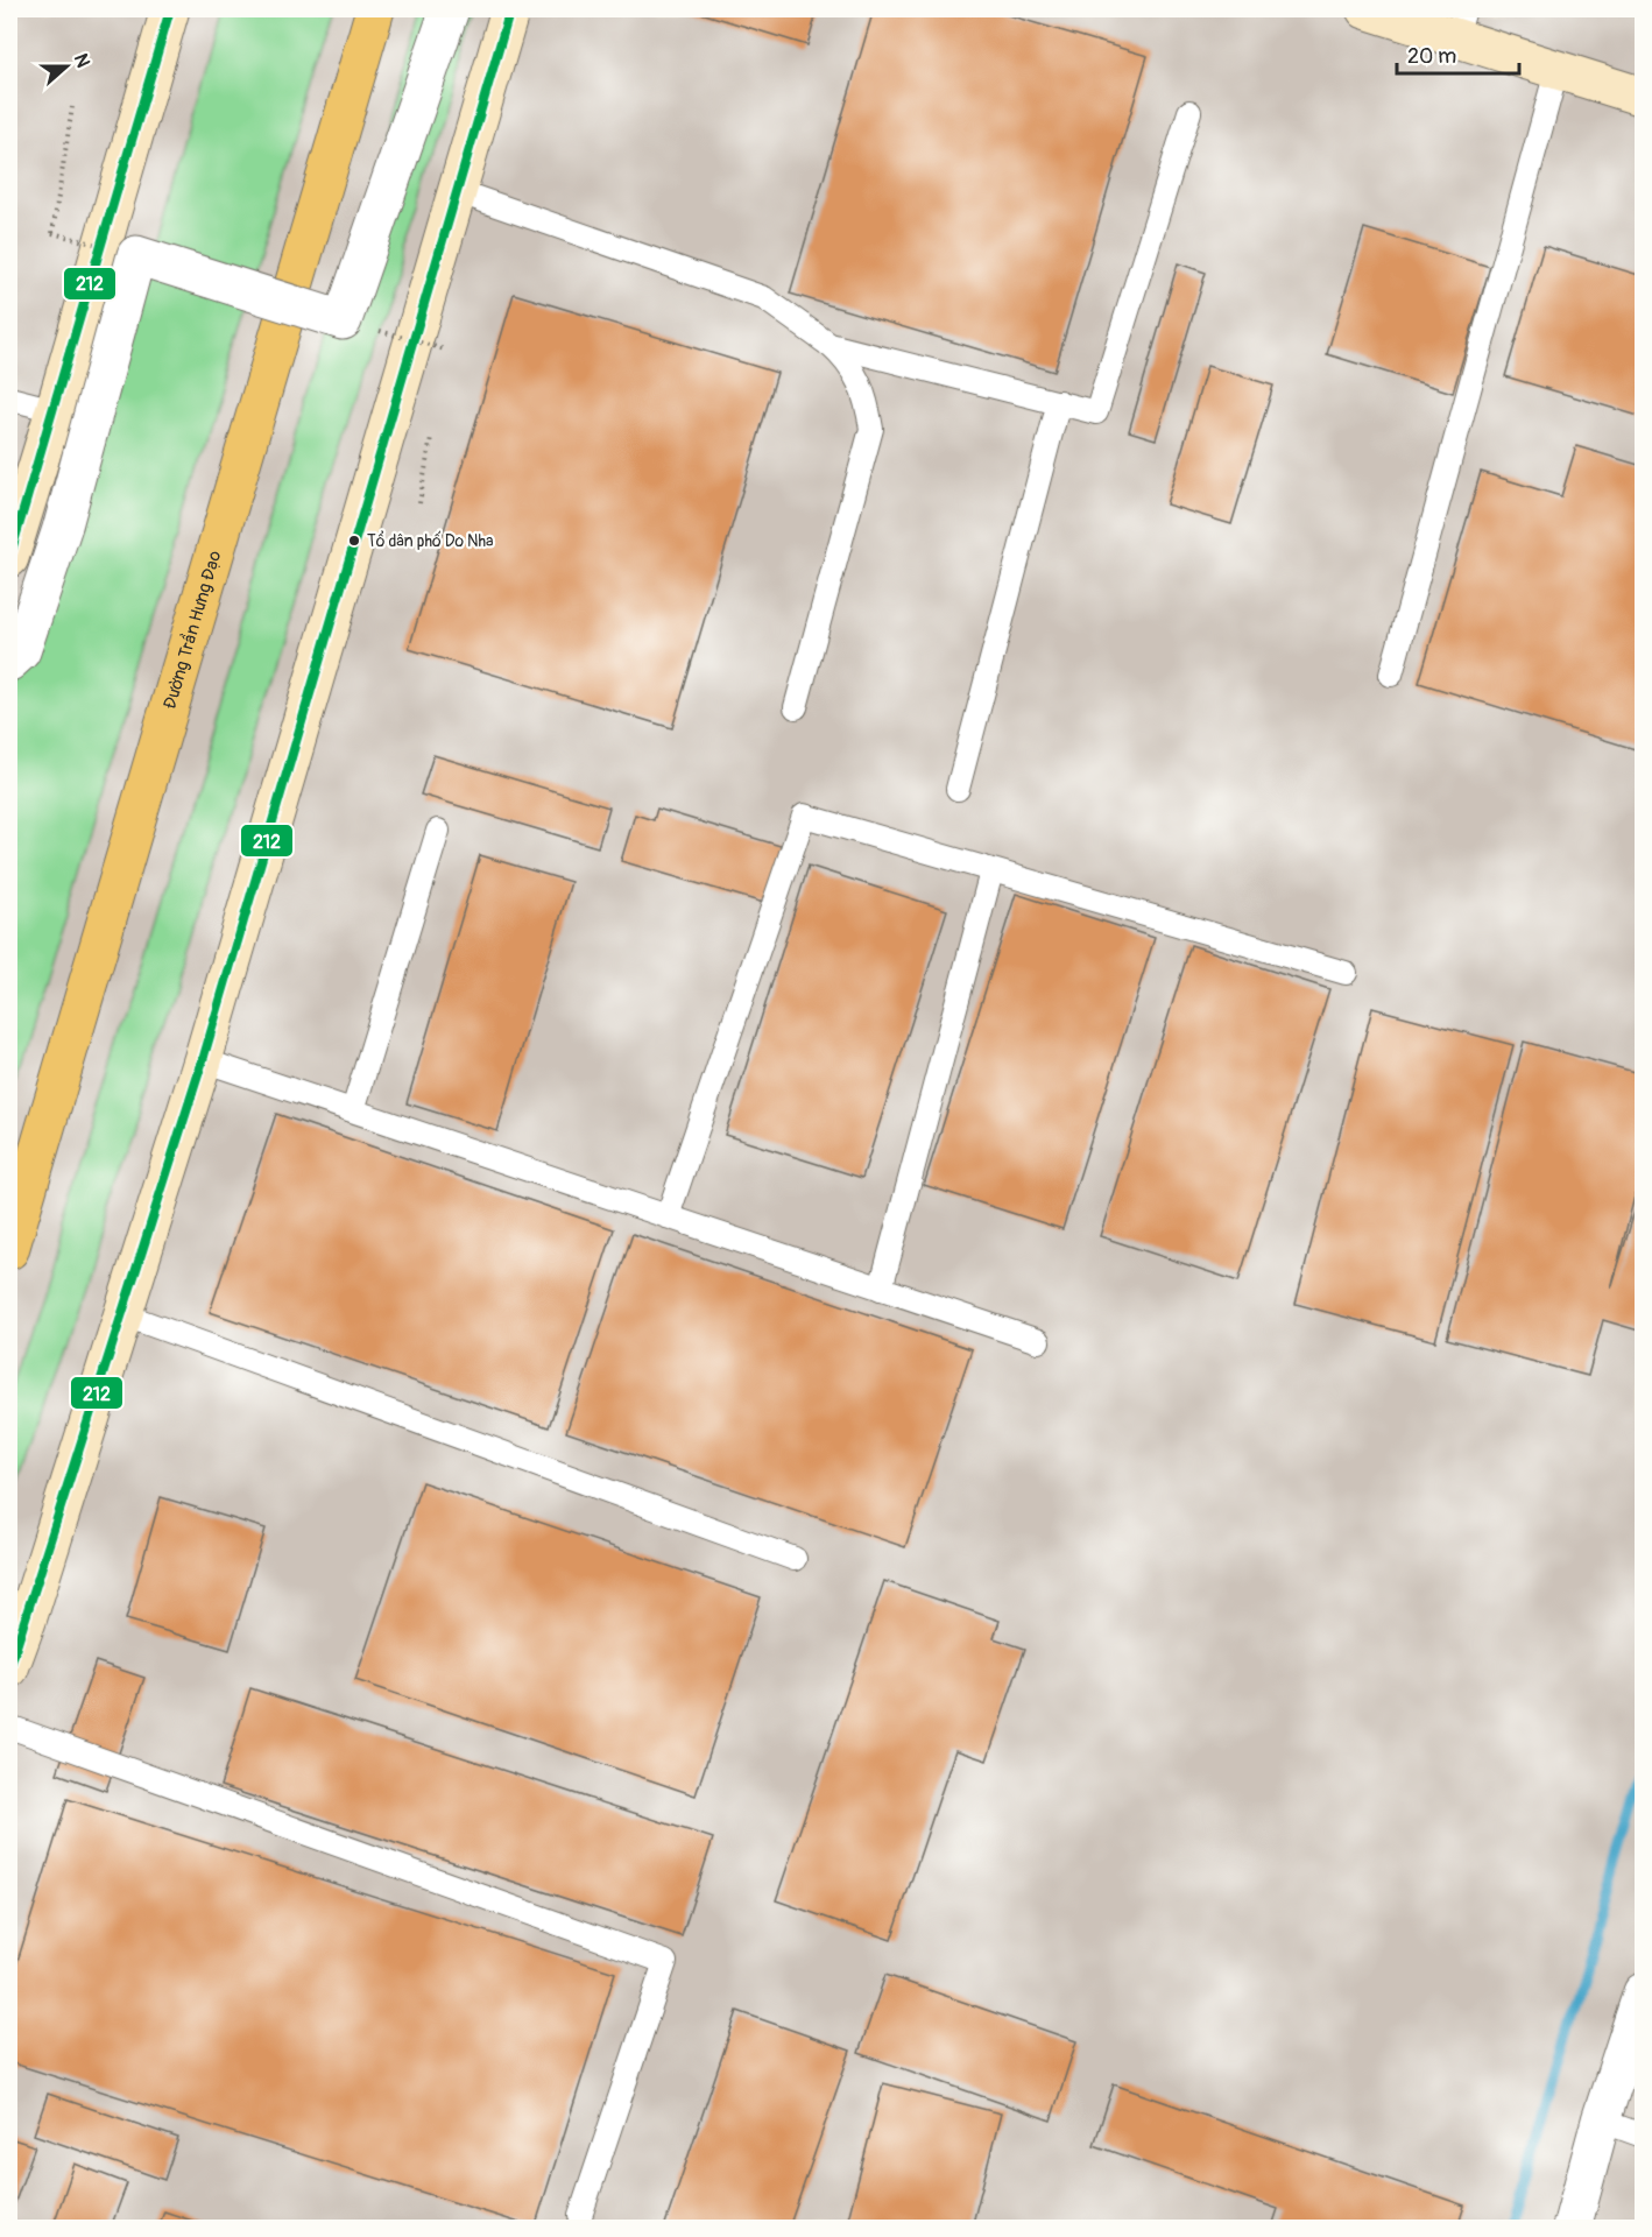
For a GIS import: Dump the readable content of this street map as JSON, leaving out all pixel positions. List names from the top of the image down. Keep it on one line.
{"streets":{"highway":["Đường Trần Hưng Đạo"]},"places":["Tổ dân phố Do Nha"],"lines":["transit line 212"],"scale_bar":"20 m","north":"right"}
